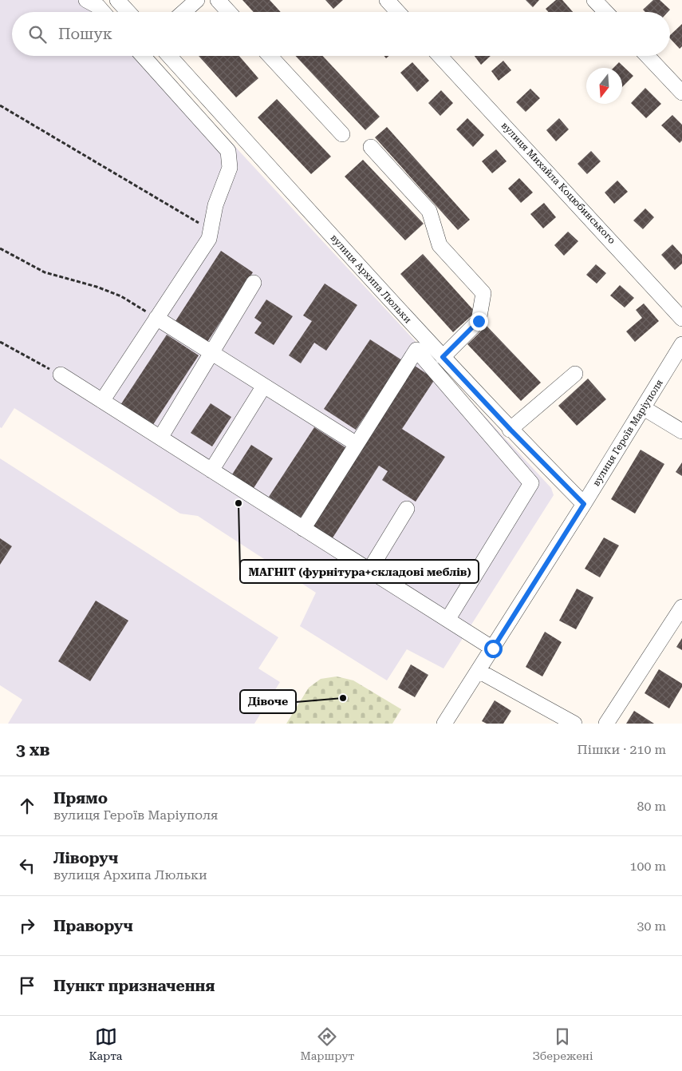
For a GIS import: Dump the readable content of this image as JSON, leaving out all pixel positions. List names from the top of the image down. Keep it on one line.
{"streets":{"street":["вулиця Михайла Коцюбинського","вулиця Архипа Люльки","вулиця Героїв Маріуполя"]},"crossings":[["вулиця Архипа Люльки","вулиця Героїв Маріуполя"]],"places":["МАГНІТ (фурнітура+складові меблів)","Дівоче"],"north":"bottom","page":{"search":"Пошук","heading":["3 хв","Пішки · 210 m"],"list":[["Прямо","вулиця Героїв Маріуполя","80 m"],["Ліворуч","вулиця Архипа Люльки","100 m"],["Праворуч","30 m"],"Пункт призначення"],"nav":["Карта","Маршрут","Збережені"]}}
